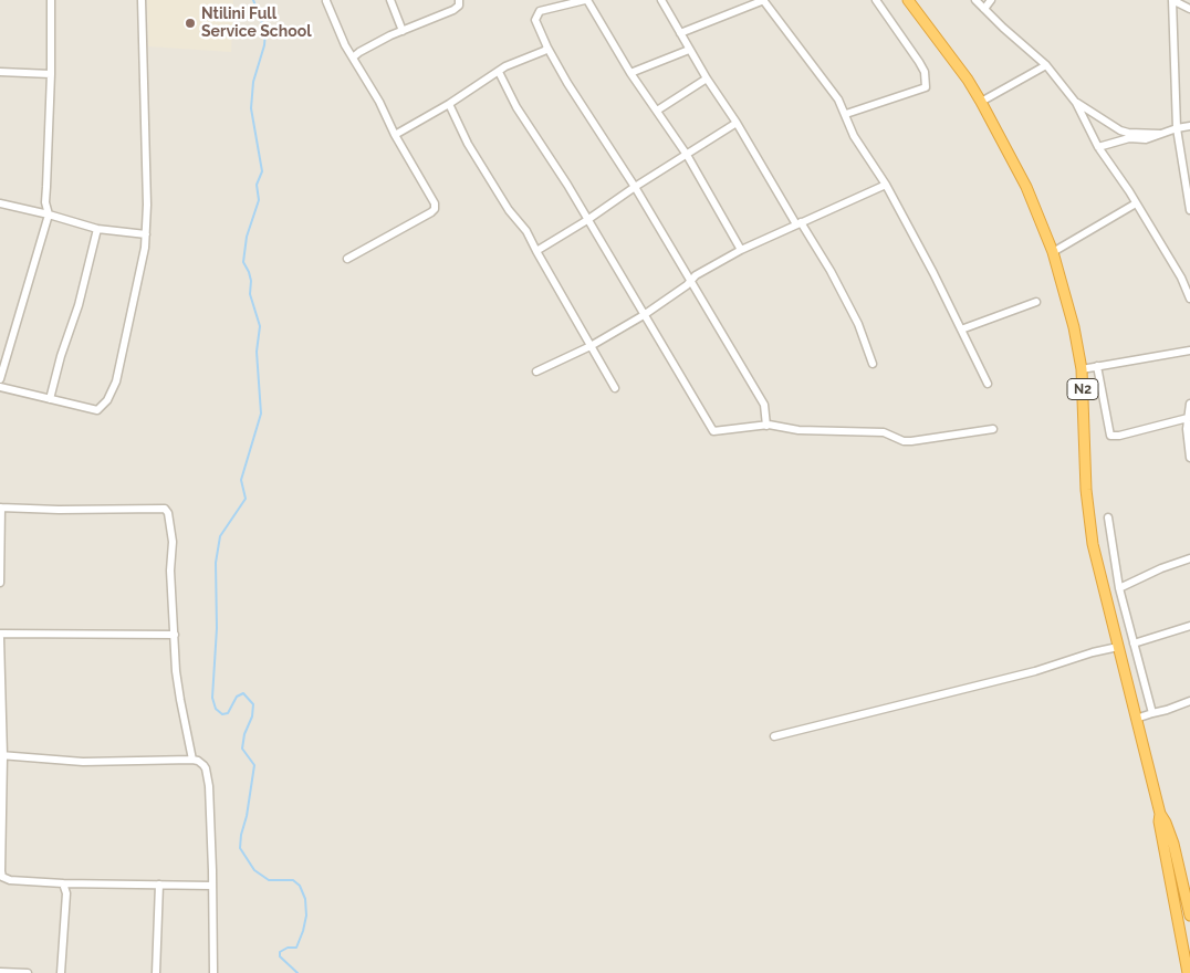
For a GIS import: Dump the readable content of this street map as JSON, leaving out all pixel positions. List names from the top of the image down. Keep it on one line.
{"streets":{"highway":["N2"]},"places":["Ntilini Full Service School"]}
